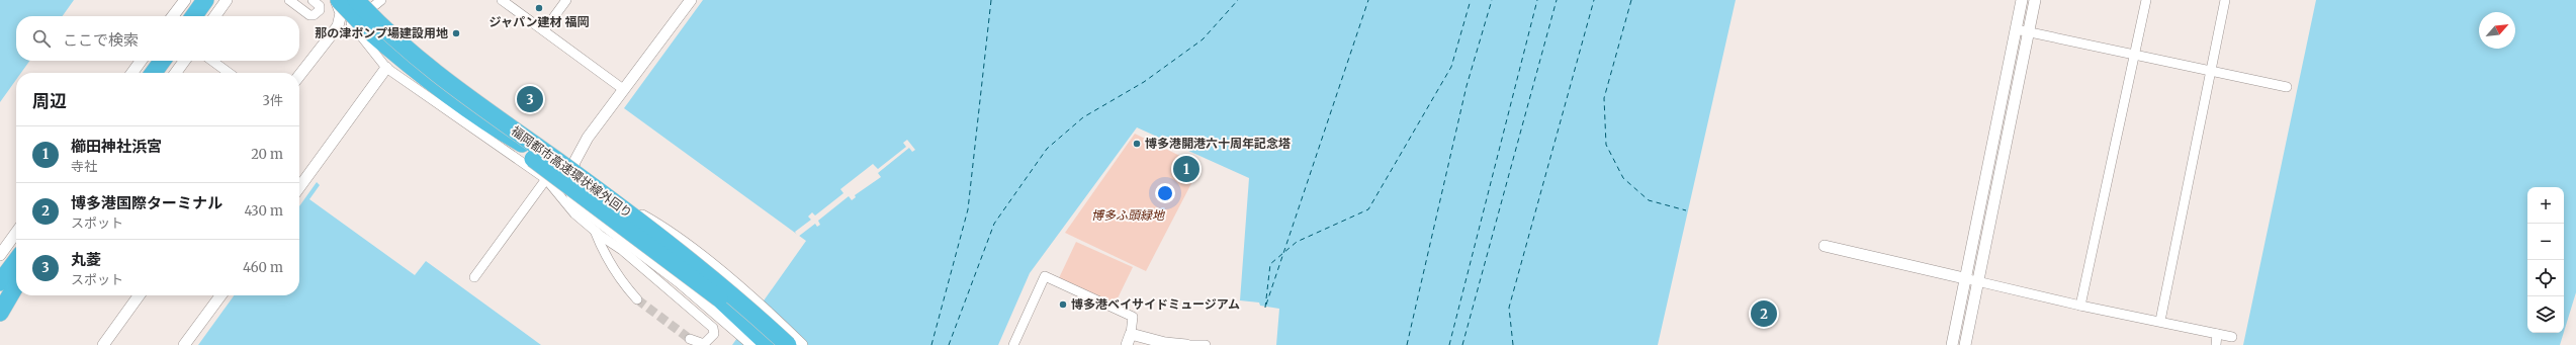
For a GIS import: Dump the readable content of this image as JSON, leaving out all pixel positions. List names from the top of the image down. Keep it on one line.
{"streets":{"highway":["福岡都市高速環状線外回り"]},"parks":["博多ふ頭緑地"],"places":["ジャパン建材 福岡","那の津ポンプ場建設用地","博多港開港六十周年記念塔","博多港ベイサイドミュージアム"],"north":"top right","page":{"search":"ここで検索","heading":["周辺","3件"],"pins":["3","1","2"],"list":[{"mark":"1","name":"櫛田神社浜宮","note":"寺社","value":"20 m"},{"mark":"2","name":"博多港国際ターミナル","note":"スポット","value":"430 m"},{"mark":"3","name":"丸菱","note":"スポット","value":"460 m"}],"map_buttons":["+","−"]}}
